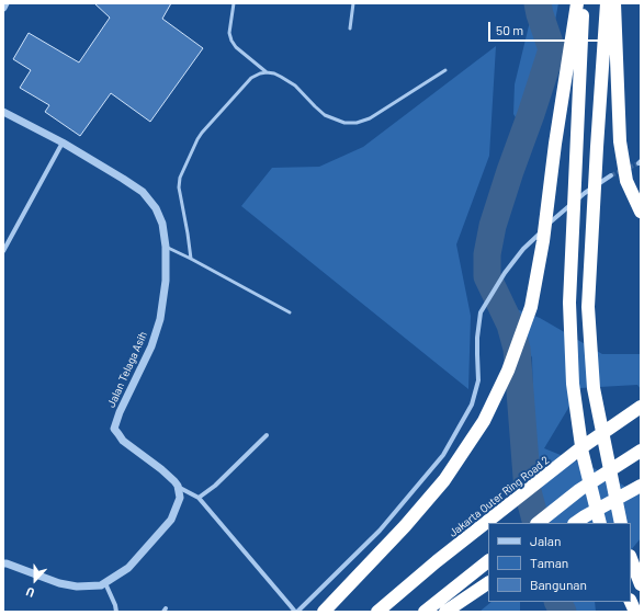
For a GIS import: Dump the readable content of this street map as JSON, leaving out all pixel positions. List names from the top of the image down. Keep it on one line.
{"streets":{"highway":["Jakarta Outer Ring Road 2"],"street":["Jalan Telaga Asih"]},"legend":["Jalan","Taman","Bangunan"],"scale_bar":"50 m","north":"bottom"}
